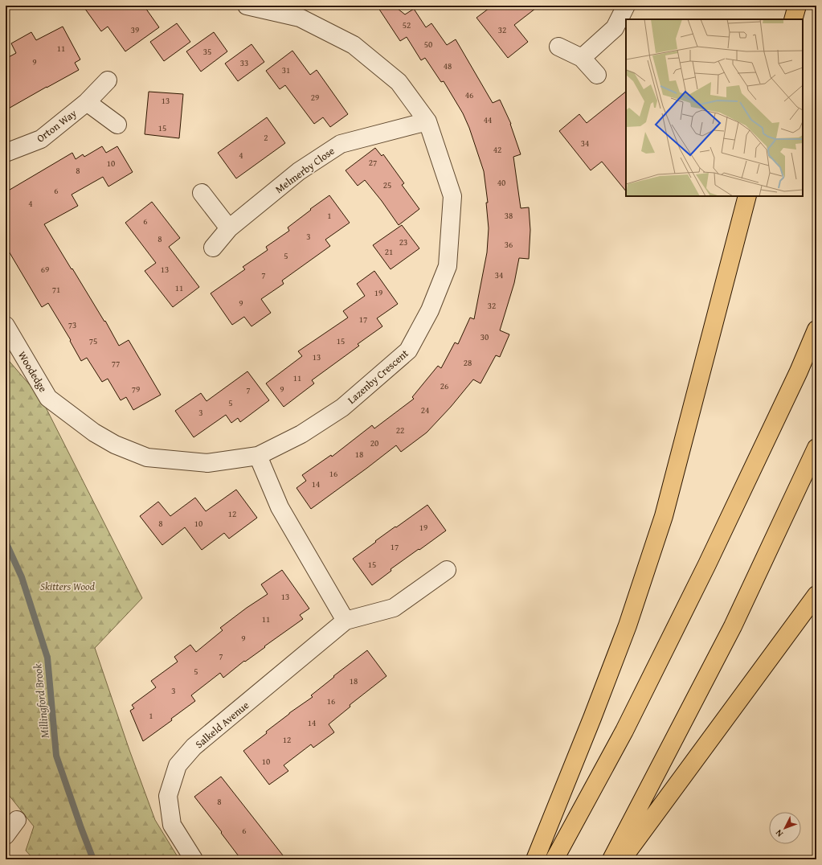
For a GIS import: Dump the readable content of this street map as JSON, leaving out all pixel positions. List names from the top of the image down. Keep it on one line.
{"streets":{"street":["Orton Way","Melmerby Close","Woodedge","Lazenby Crescent","Salkeld Avenue"]},"crossings":[["Melmerby Close","Lazenby Crescent"],["Woodedge","Lazenby Crescent"]],"water":["Millingford Brook"],"parks":["Skitters Wood"],"house_numbers":["52","39","32","50","11","35","9","33","48","31","46","29","13","44","15","2","34","42","4","27","10","8","40","25","6","4","1","38","6","3","8","23","36","21","5","69","13","7","34","11","71","19","9","32","17","73","30","75","15","13","28","77","11","26","79","9","7","5","24","3","22","20","18","16","14","12","8","10","19","17","15","13","11","9","7","5","18","3","16","1","14","12","10","8","6"],"north":"bottom left"}
